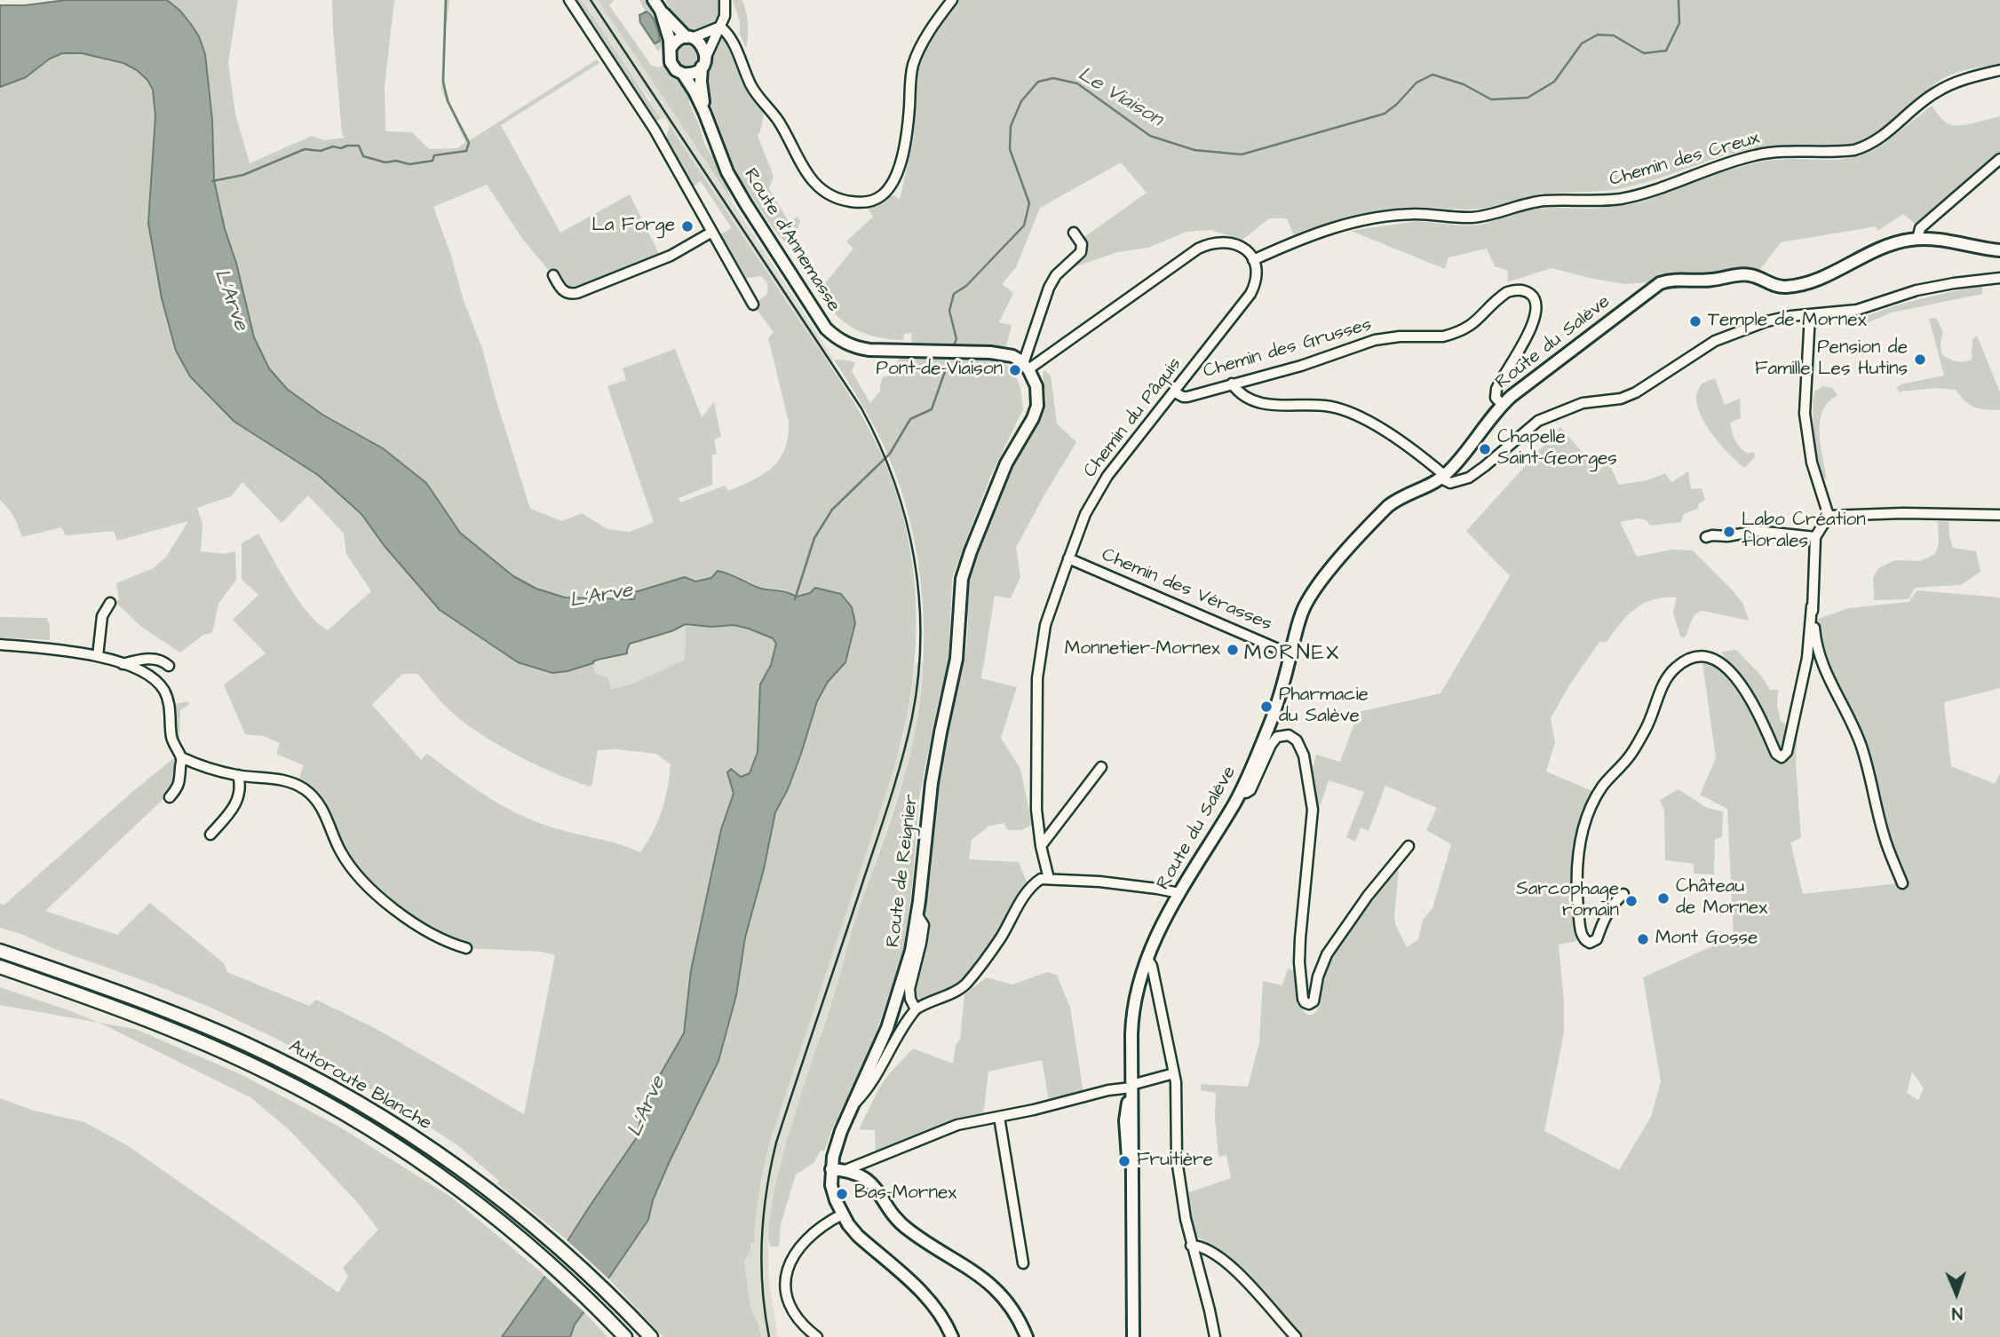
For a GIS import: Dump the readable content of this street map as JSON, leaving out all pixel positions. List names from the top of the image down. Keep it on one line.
{"streets":{"highway":["Autoroute Blanche"],"main road":["Route d'Annemasse","Route du Salève","Route de Reignier"],"street":["Chemin des Creux","Chemin des Grusses","Chemin du Pâquis","Chemin des Vérasses"]},"crossings":[["Chemin des Creux","Chemin du Pâquis"],["Route d'Annemasse","Route de Reignier"],["Route du Salève","Chemin des Grusses"],["Route du Salève","Chemin des Vérasses"],["Chemin des Grusses","Chemin du Pâquis"],["Chemin du Pâquis","Chemin des Vérasses"]],"districts":["MORNEX"],"water":["Le Viaison","L'Arve"],"places":["La Forge","Temple de Mornex","Pension de Famille Les Hutins","Pont-de-Viaison","Chapelle Saint-Georges","Labo Création florales","Monnetier-Mornex","Pharmacie du Salève","Château de Mornex","Sarcophage romain","Mont Gosse","Fruitière","Bas-Mornex"],"north":"bottom"}
